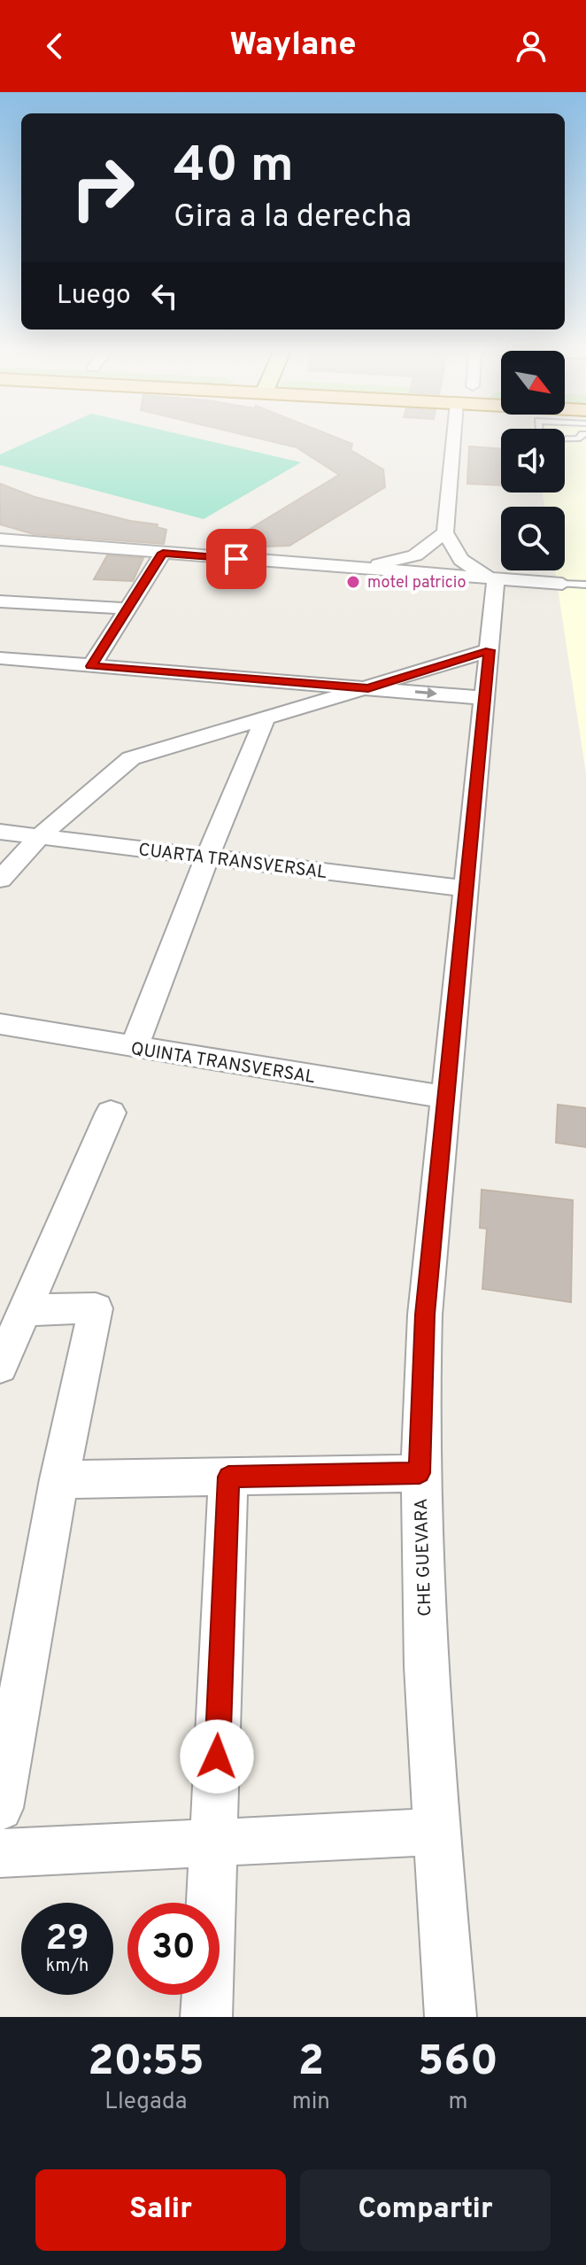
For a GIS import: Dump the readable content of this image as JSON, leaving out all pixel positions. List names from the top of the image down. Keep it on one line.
{"streets":{"street":["CUARTA TRANSVERSAL","QUINTA TRANSVERSAL","CHE GUEVARA"]},"crossings":[["CUARTA TRANSVERSAL","CHE GUEVARA"],["QUINTA TRANSVERSAL","CHE GUEVARA"]],"places":["motel patricio"],"north":"bottom right","page":{"header":"Waylane","turn":["40 m","Gira a la derecha"],"then":"Luego","speed":"29 km/h","limit":"30","eta":["20:55","Llegada","2","min","560","m"],"buttons":["Salir","Compartir"]}}
